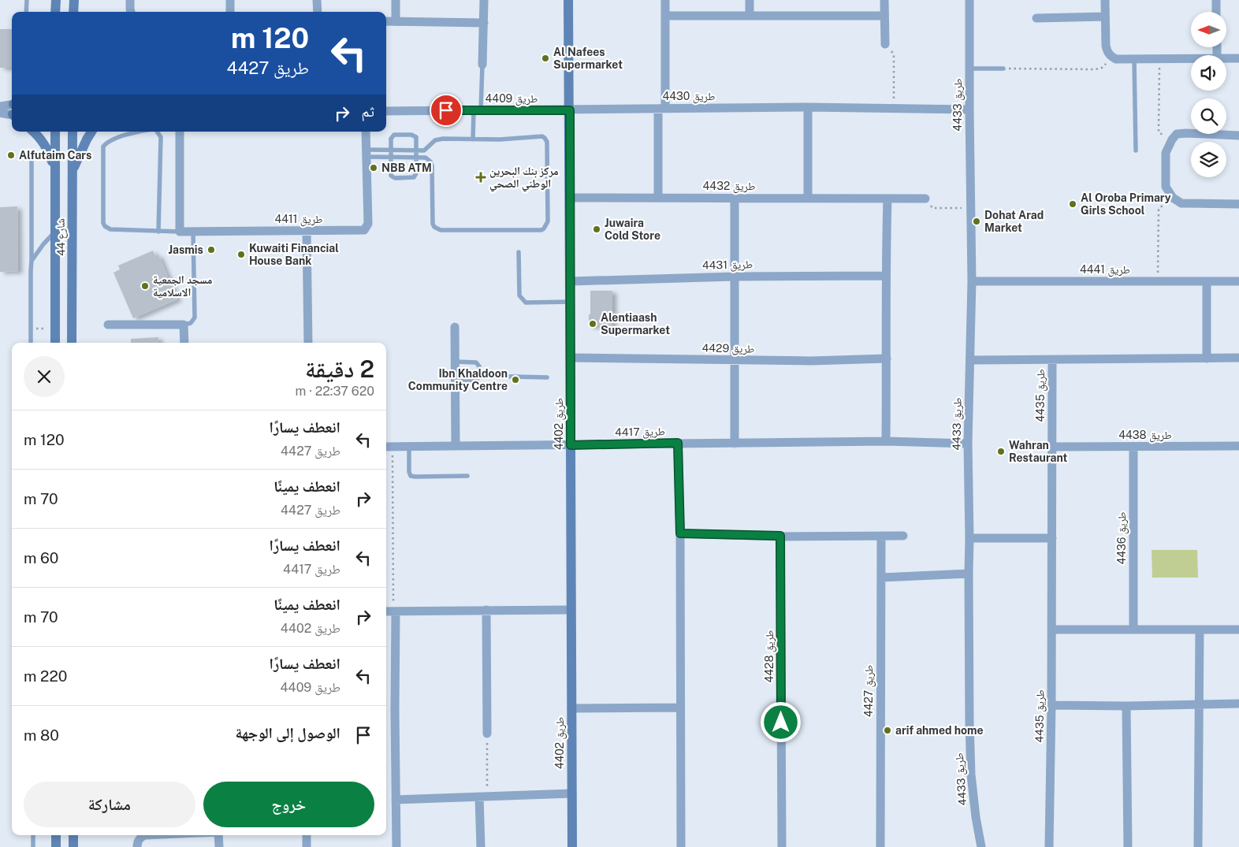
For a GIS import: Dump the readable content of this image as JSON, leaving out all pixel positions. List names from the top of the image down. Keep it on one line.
{"streets":{"street":["طريق 4430","طريق 4409","طريق 4433","طريق 4432","طريق 4411","شارع 44","طريق 4431","طريق 4441","طريق 4429","طريق 4435","طريق 4402","طريق 4417","طريق 4438","طريق 4436","طريق 4428","طريق 4427"]},"crossings":[["طريق 4430","طريق 4409"],["طريق 4430","طريق 4433"],["طريق 4430","طريق 4402"],["طريق 4409","طريق 4402"],["طريق 4433","طريق 4441"],["طريق 4433","طريق 4417"],["طريق 4432","طريق 4402"],["طريق 4431","طريق 4402"],["طريق 4429","طريق 4402"],["طريق 4435","طريق 4438"],["طريق 4402","طريق 4417"],["طريق 4438","طريق 4436"]],"places":{"other":["Al Nafees Supermarket","Alfutaim Cars","NBB ATM","Al Oroba Primary Girls School","Dohat Arad Market","Juwaira Cold Store","Jasmis","Kuwaiti Financial House Bank","مسجد الجمعية الاسلامية","Alentiaash Supermarket","Ibn Khaldoon Community Centre","Wahran Restaurant","arif ahmed home"],"health":["مركز بنك البحرين الوطني الصحي"]},"north":"left","page":{"turn":["120 m","طريق 4427"],"then":"ثم","heading":["2 دقيقة","620 m · 22:37"],"list":[{"name":"انعطف يسارًا","note":"طريق 4427","value":"120 m"},{"name":"انعطف يمينًا","note":"طريق 4427","value":"70 m"},{"name":"انعطف يسارًا","note":"طريق 4417","value":"60 m"},{"name":"انعطف يمينًا","note":"طريق 4402","value":"70 m"},{"name":"انعطف يسارًا","note":"طريق 4409","value":"220 m"},{"name":"الوصول إلى الوجهة","value":"80 m"}],"buttons":["خروج","مشاركة"]}}
